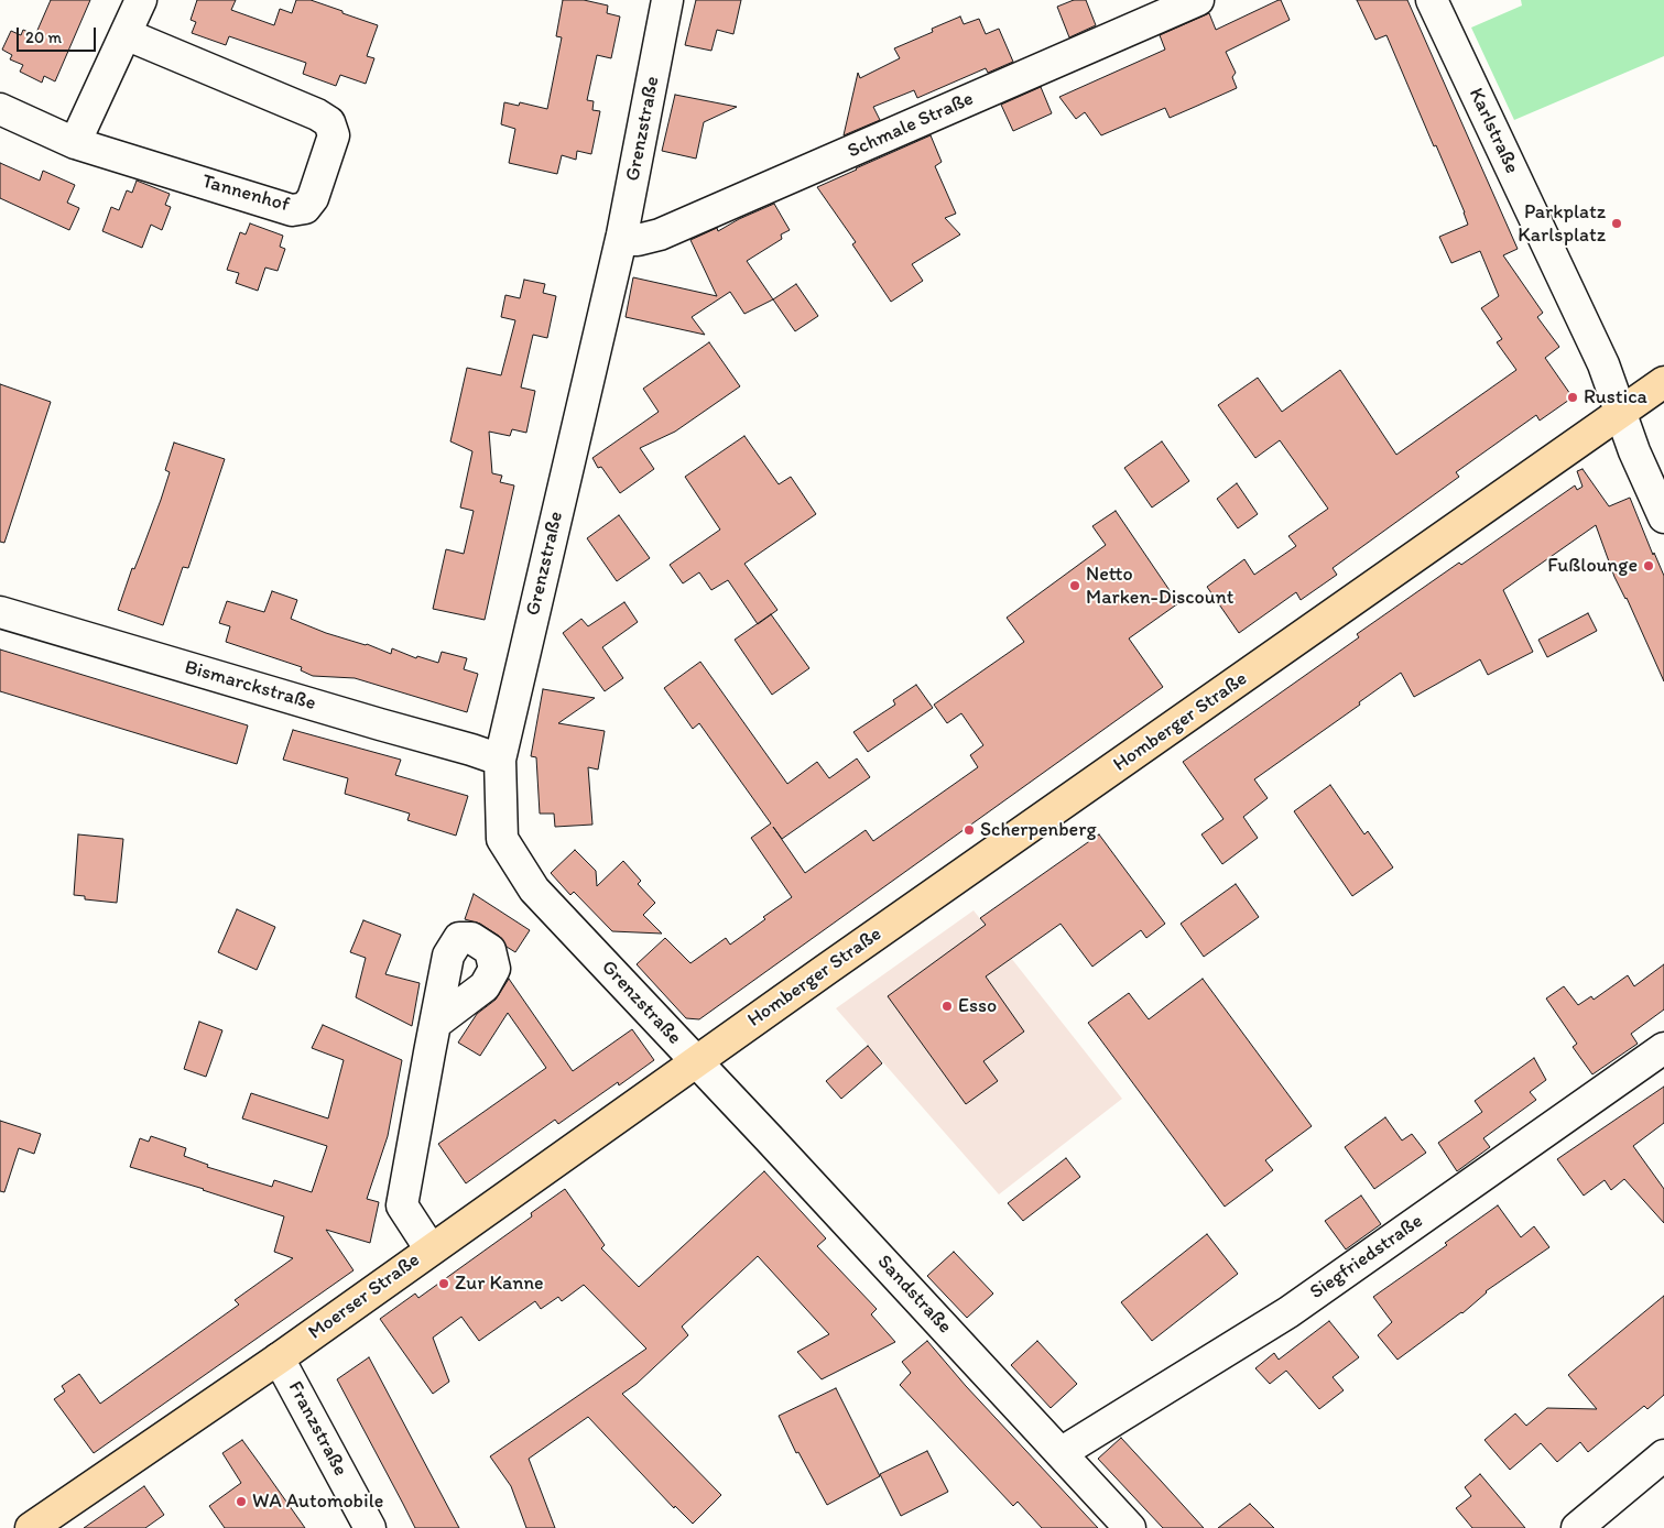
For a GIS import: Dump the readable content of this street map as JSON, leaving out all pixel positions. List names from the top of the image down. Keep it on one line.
{"streets":{"main road":["Homberger Straße","Moerser Straße"],"street":["Schmale Straße","Grenzstraße","Karlstraße","Tannenhof","Bismarckstraße","Siegfriedstraße","Sandstraße","Franzstraße"]},"crossings":[["Schmale Straße","Grenzstraße"],["Grenzstraße","Bismarckstraße"],["Grenzstraße","Homberger Straße"],["Grenzstraße","Sandstraße"],["Grenzstraße","Moerser Straße"],["Karlstraße","Homberger Straße"],["Homberger Straße","Sandstraße"],["Homberger Straße","Moerser Straße"],["Siegfriedstraße","Sandstraße"],["Sandstraße","Moerser Straße"],["Moerser Straße","Franzstraße"]],"places":["Parkplatz Karlsplatz","Rustica","Fußlounge","Netto Marken-Discount","Scherpenberg","Esso","Zur Kanne","WA Automobile"],"scale_bar":"20 m"}
